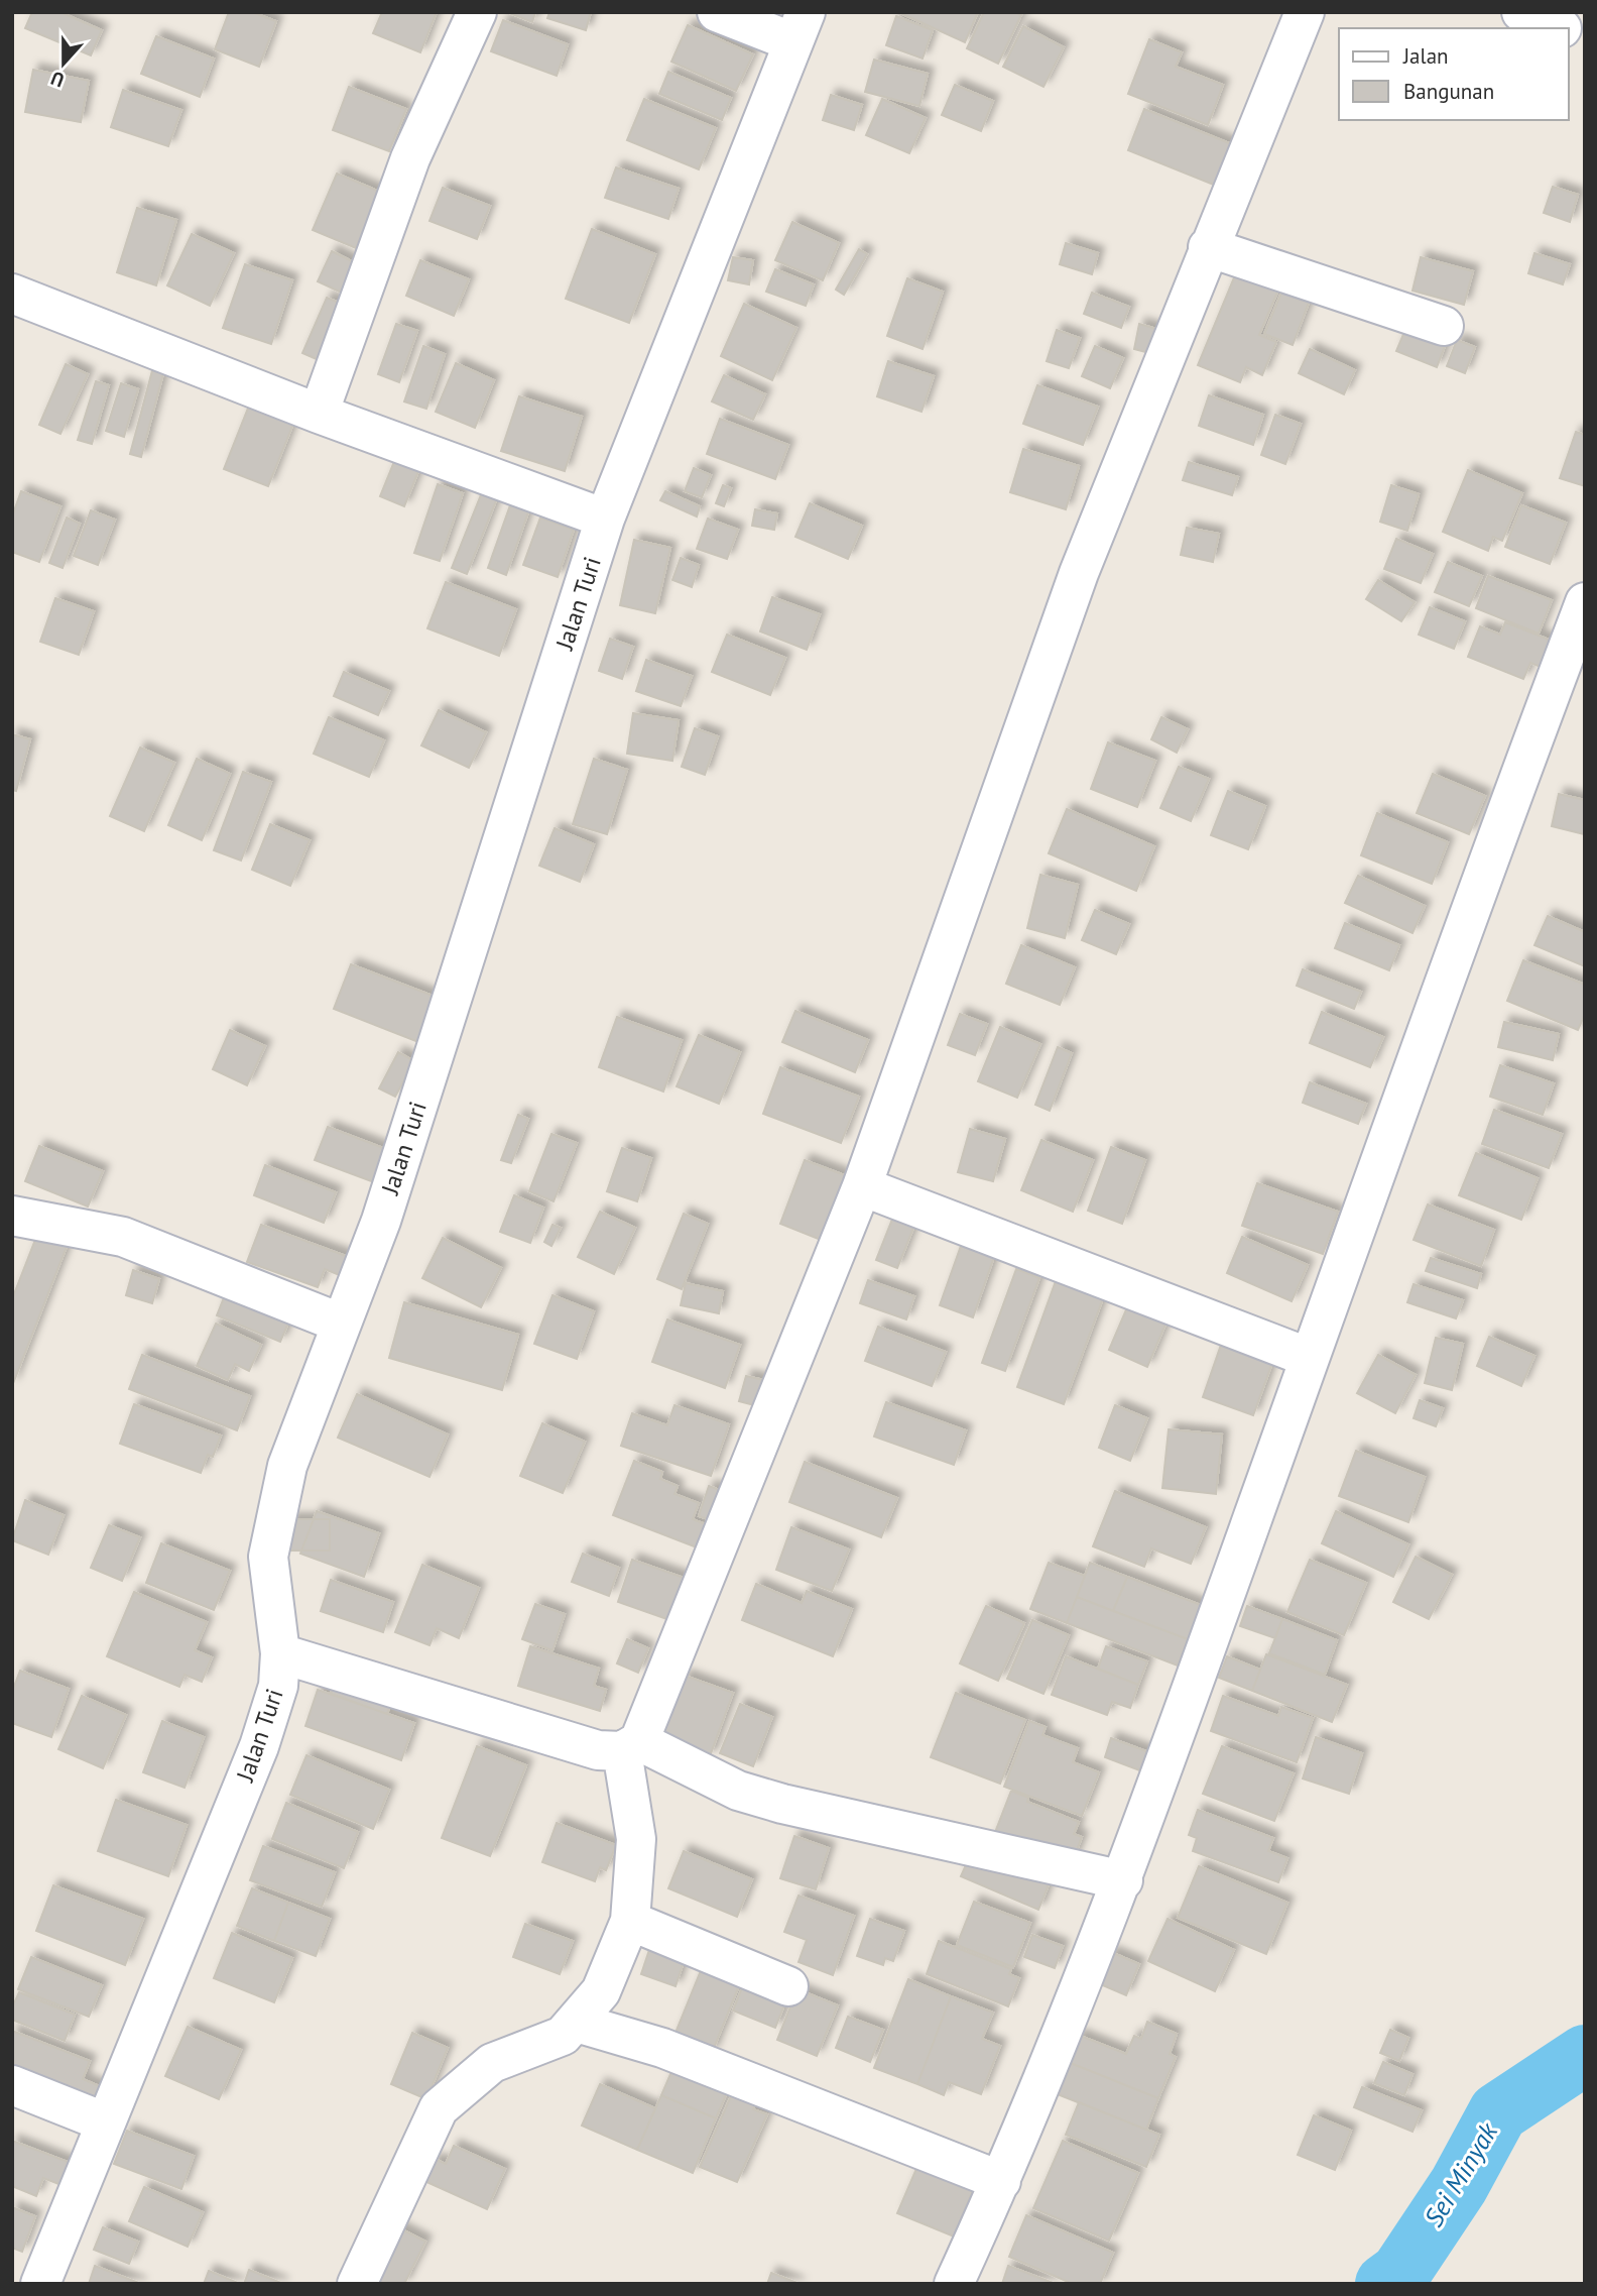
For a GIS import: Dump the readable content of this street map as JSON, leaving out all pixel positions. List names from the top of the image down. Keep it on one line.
{"streets":{"street":["Jalan Turi"]},"water":["Sei Minyak"],"legend":["Jalan","Bangunan"],"north":"bottom"}
